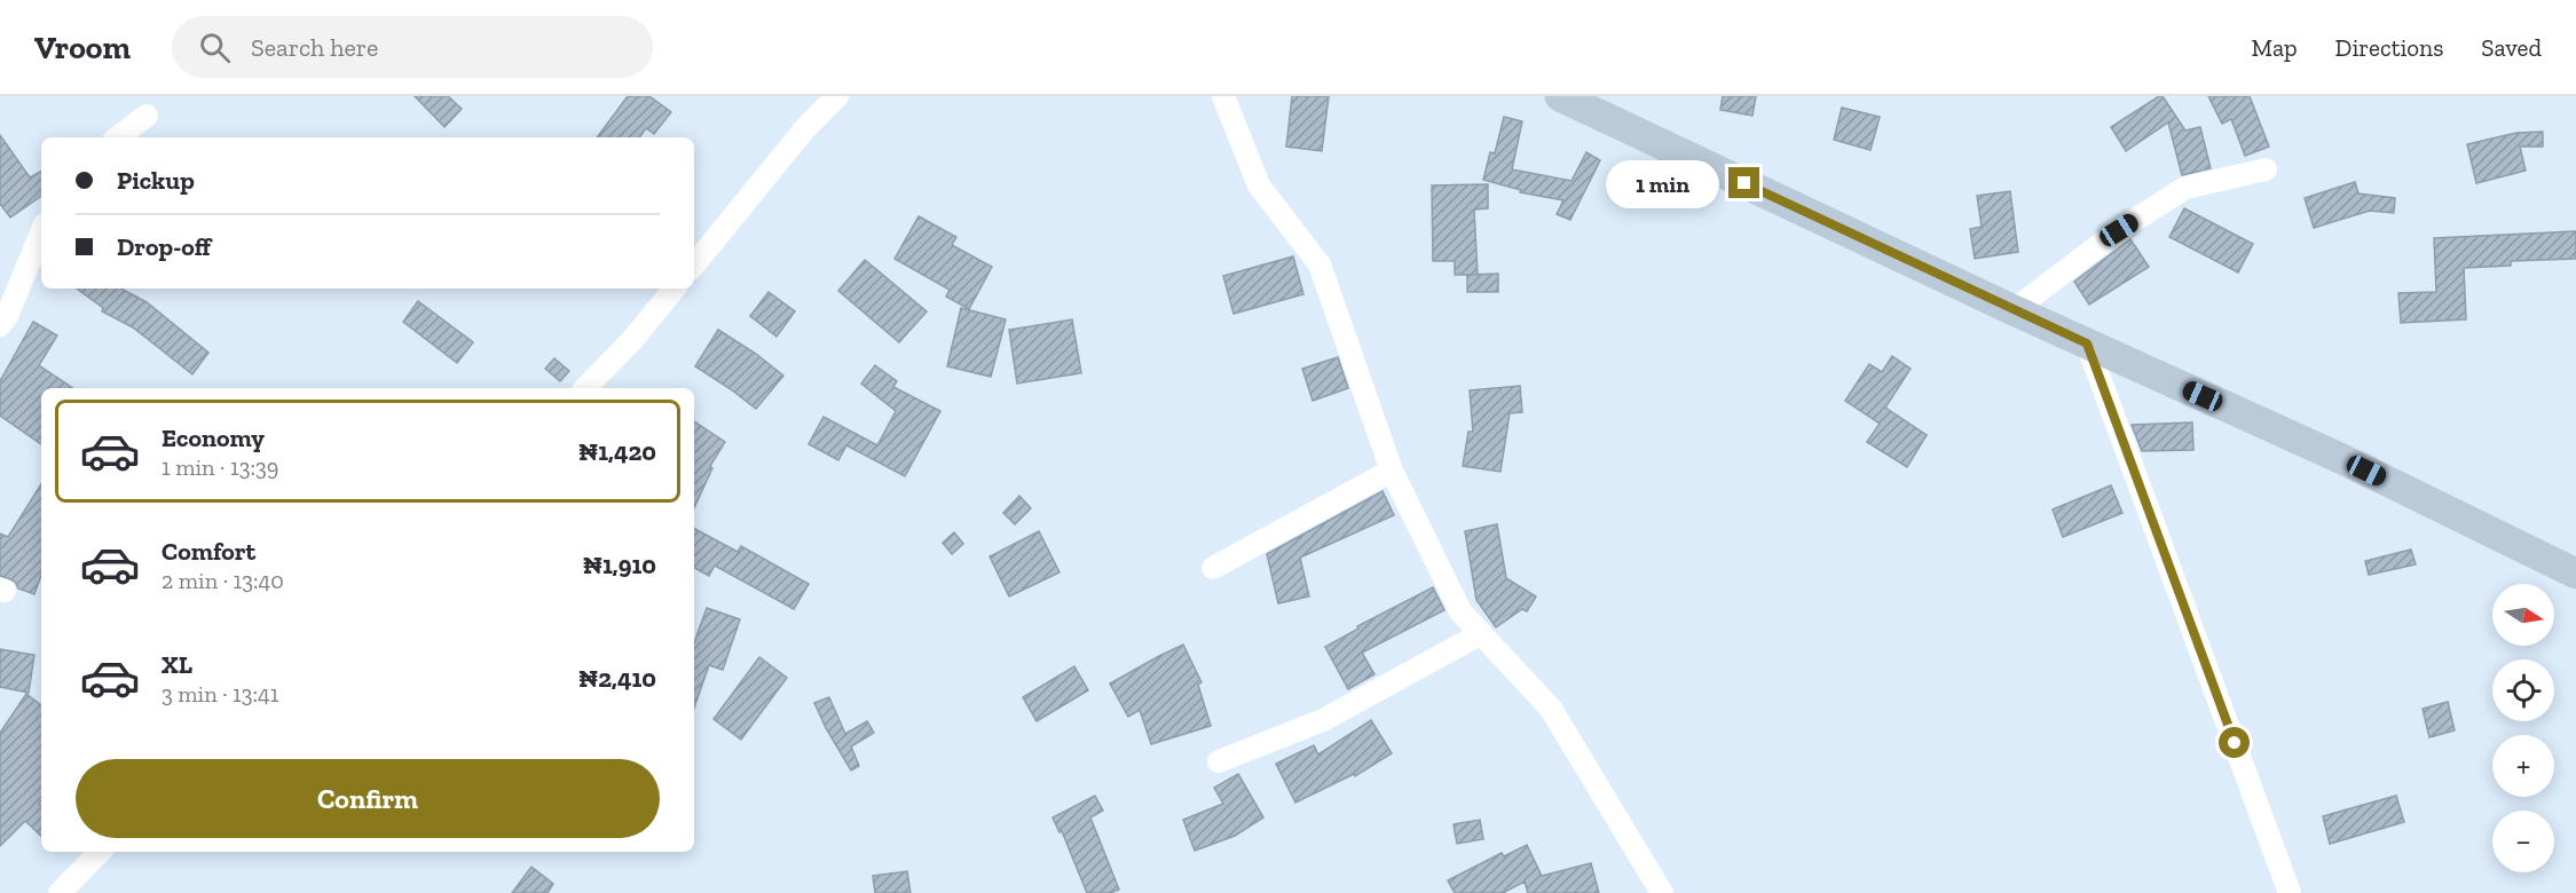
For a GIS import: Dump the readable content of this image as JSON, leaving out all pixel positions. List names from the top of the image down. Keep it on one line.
{"north":"right","page":{"header":"Vroom","search":"Search here","nav":["Map","Directions","Saved"],"banner":["Pickup","Drop-off"],"bubble":"1 min","list":[{"name":"Economy","note":"1 min · 13:39","value":"₦1,420"},{"name":"Comfort","note":"2 min · 13:40","value":"₦1,910"},{"name":"XL","note":"3 min · 13:41","value":"₦2,410"}],"map_buttons":["+","−"],"buttons":"Confirm"}}
